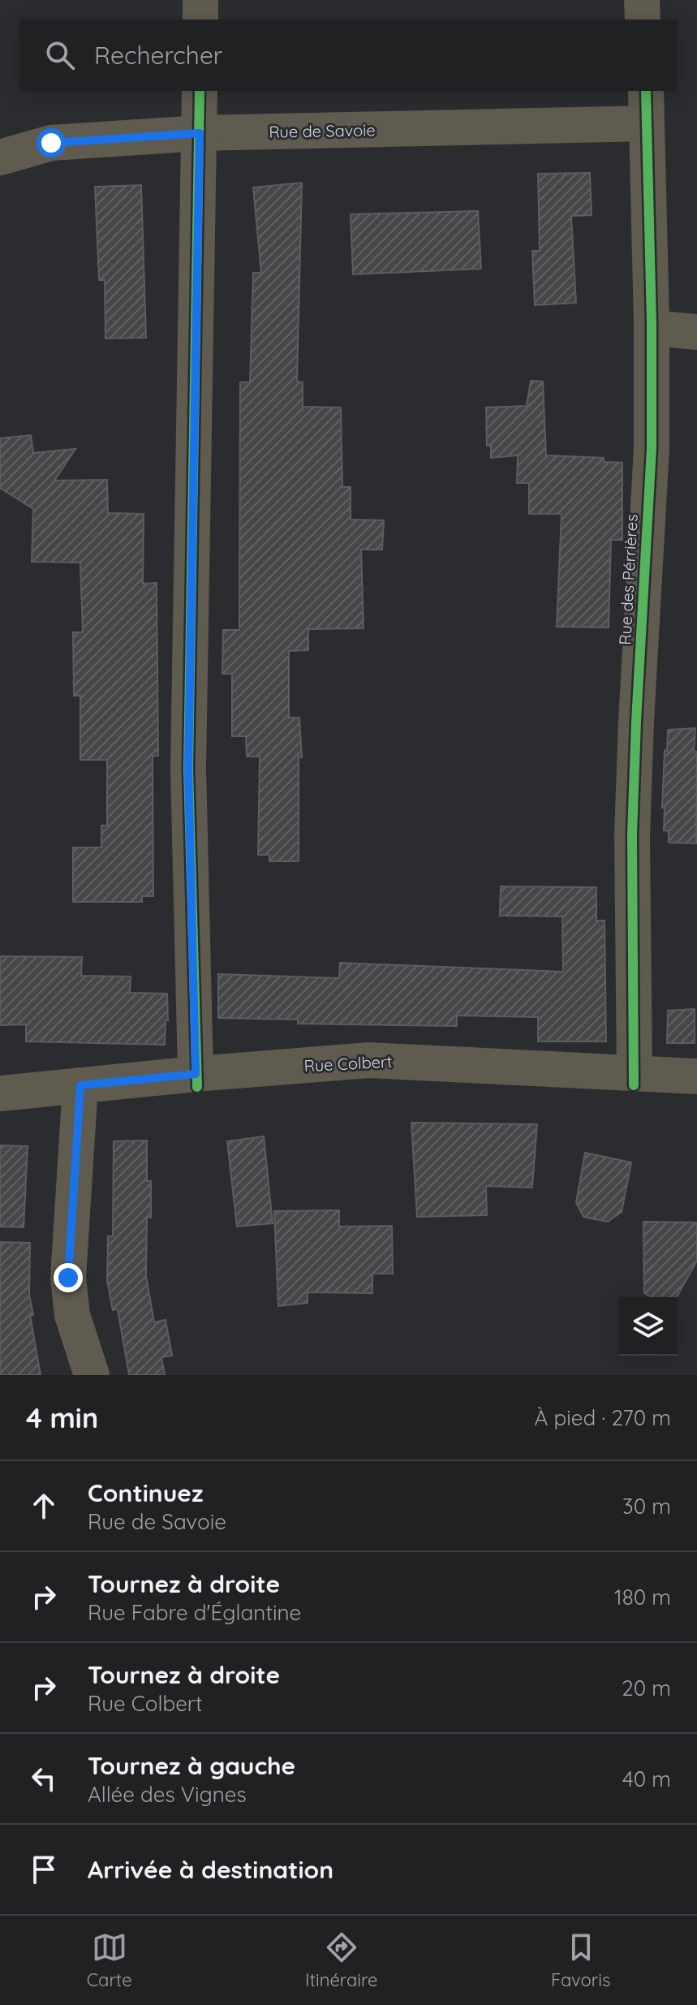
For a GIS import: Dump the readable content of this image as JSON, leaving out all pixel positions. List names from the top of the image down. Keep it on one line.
{"streets":{"street":["Rue de Savoie","Rue des Pérrières","Rue Colbert"]},"crossings":[["Rue de Savoie","Rue des Pérrières"],["Rue des Pérrières","Rue Colbert"]],"page":{"search":"Rechercher","heading":["4 min","À pied · 270 m"],"list":[["Continuez","Rue de Savoie","30 m"],["Tournez à droite","Rue Fabre d'Églantine","180 m"],["Tournez à droite","Rue Colbert","20 m"],["Tournez à gauche","Allée des Vignes","40 m"],"Arrivée à destination"],"nav":["Carte","Itinéraire","Favoris"]}}
